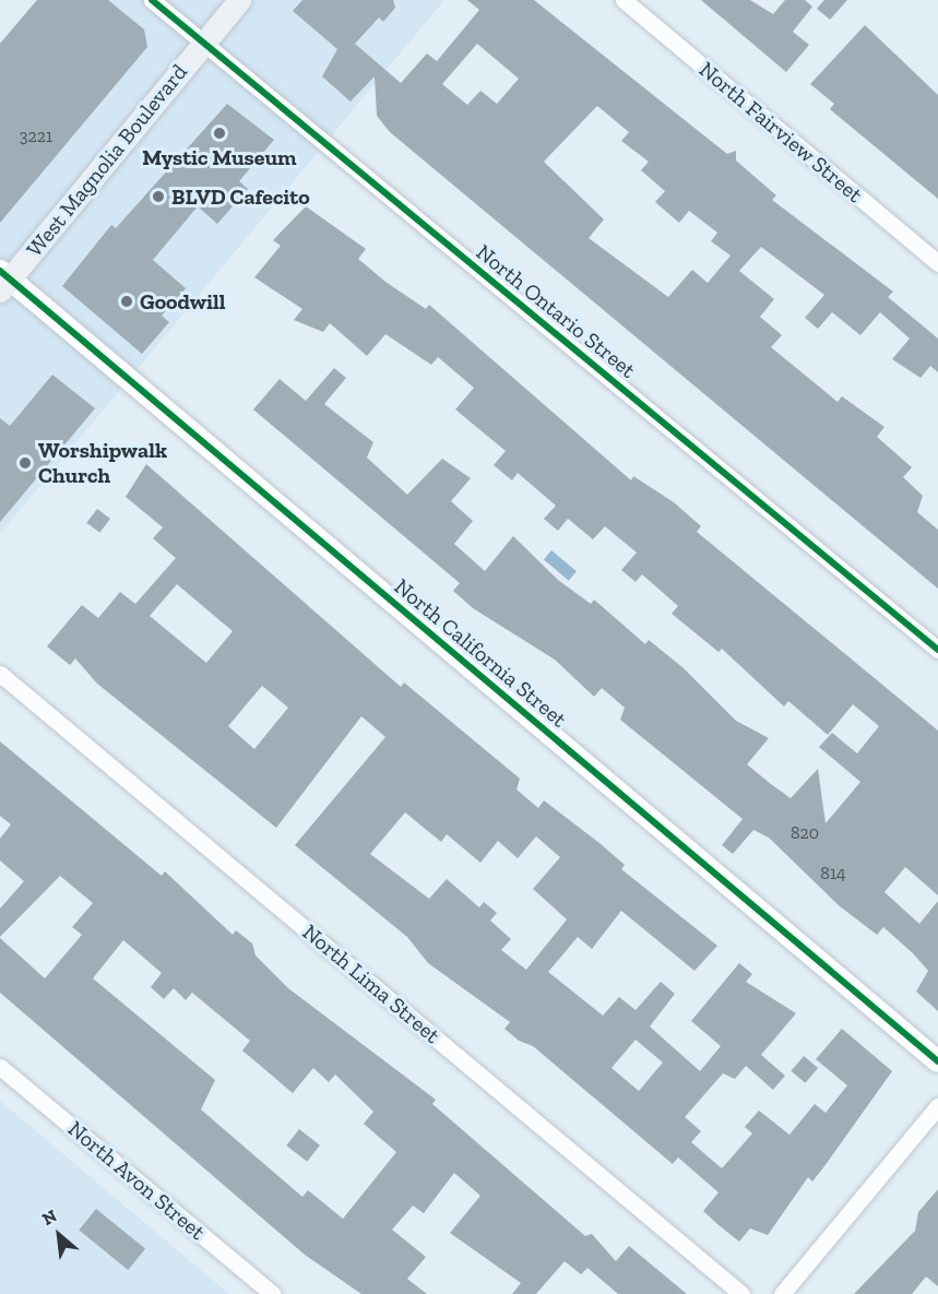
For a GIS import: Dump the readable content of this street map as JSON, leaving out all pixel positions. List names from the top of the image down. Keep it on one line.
{"streets":{"main road":["West Magnolia Boulevard"],"street":["North Fairview Street","North Ontario Street","North California Street","North Lima Street","North Avon Street"]},"crossings":[["West Magnolia Boulevard","North Ontario Street"],["West Magnolia Boulevard","North California Street"]],"places":["Mystic Museum","BLVD Cafecito","Goodwill","Worshipwalk Church"],"house_numbers":["3221","820","814"],"north":"top left"}
